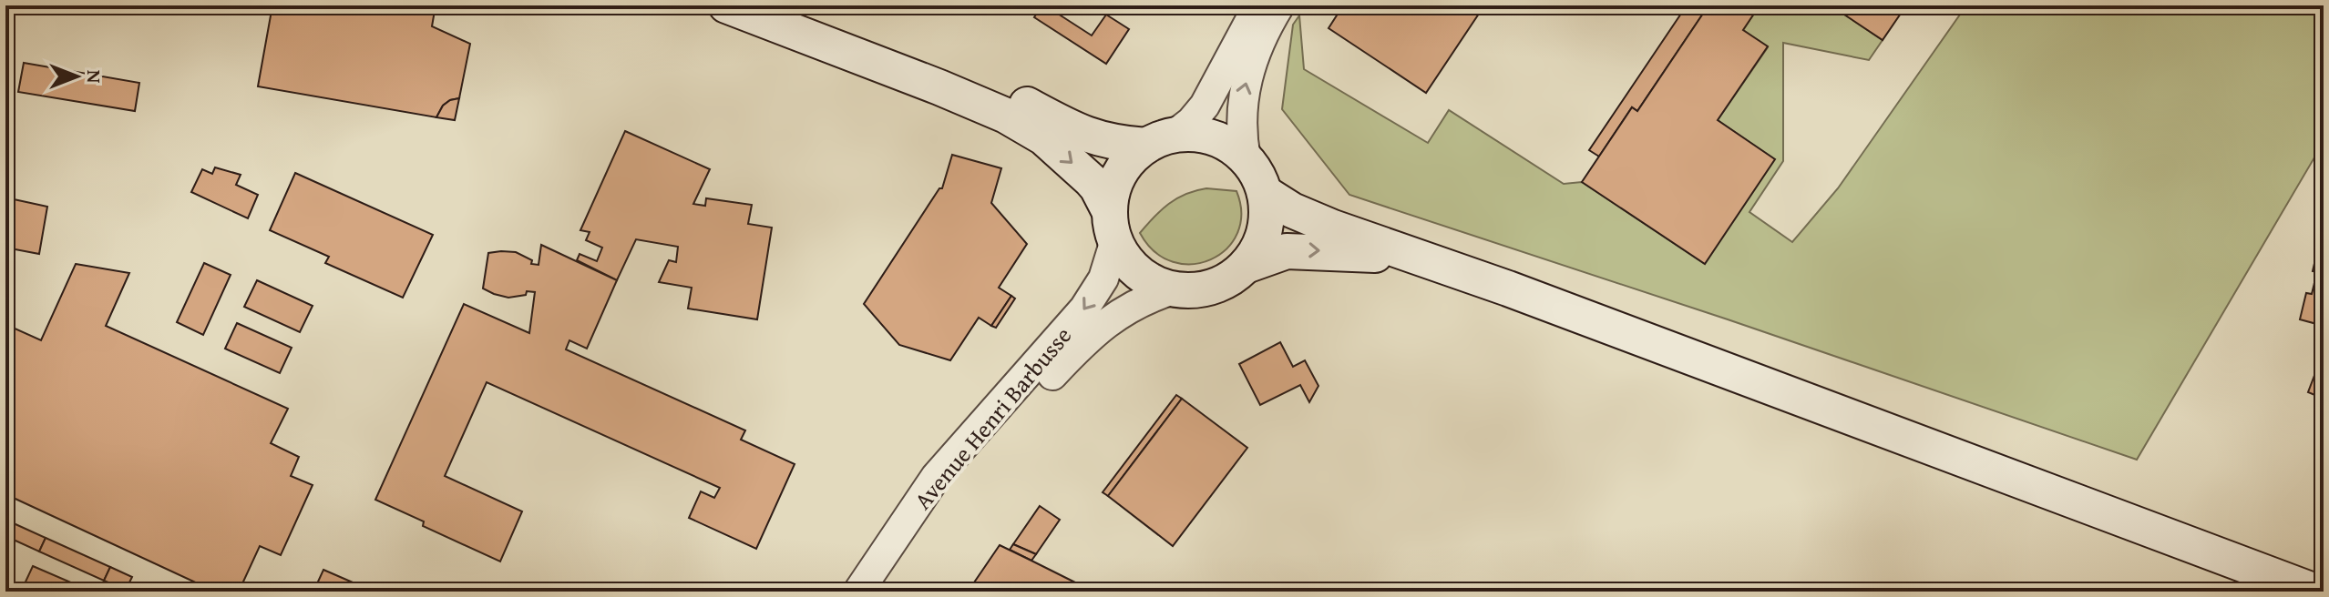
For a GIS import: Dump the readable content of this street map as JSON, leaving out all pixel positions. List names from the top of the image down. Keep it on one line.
{"streets":{"street":["Avenue Henri Barbusse"]},"north":"right"}
